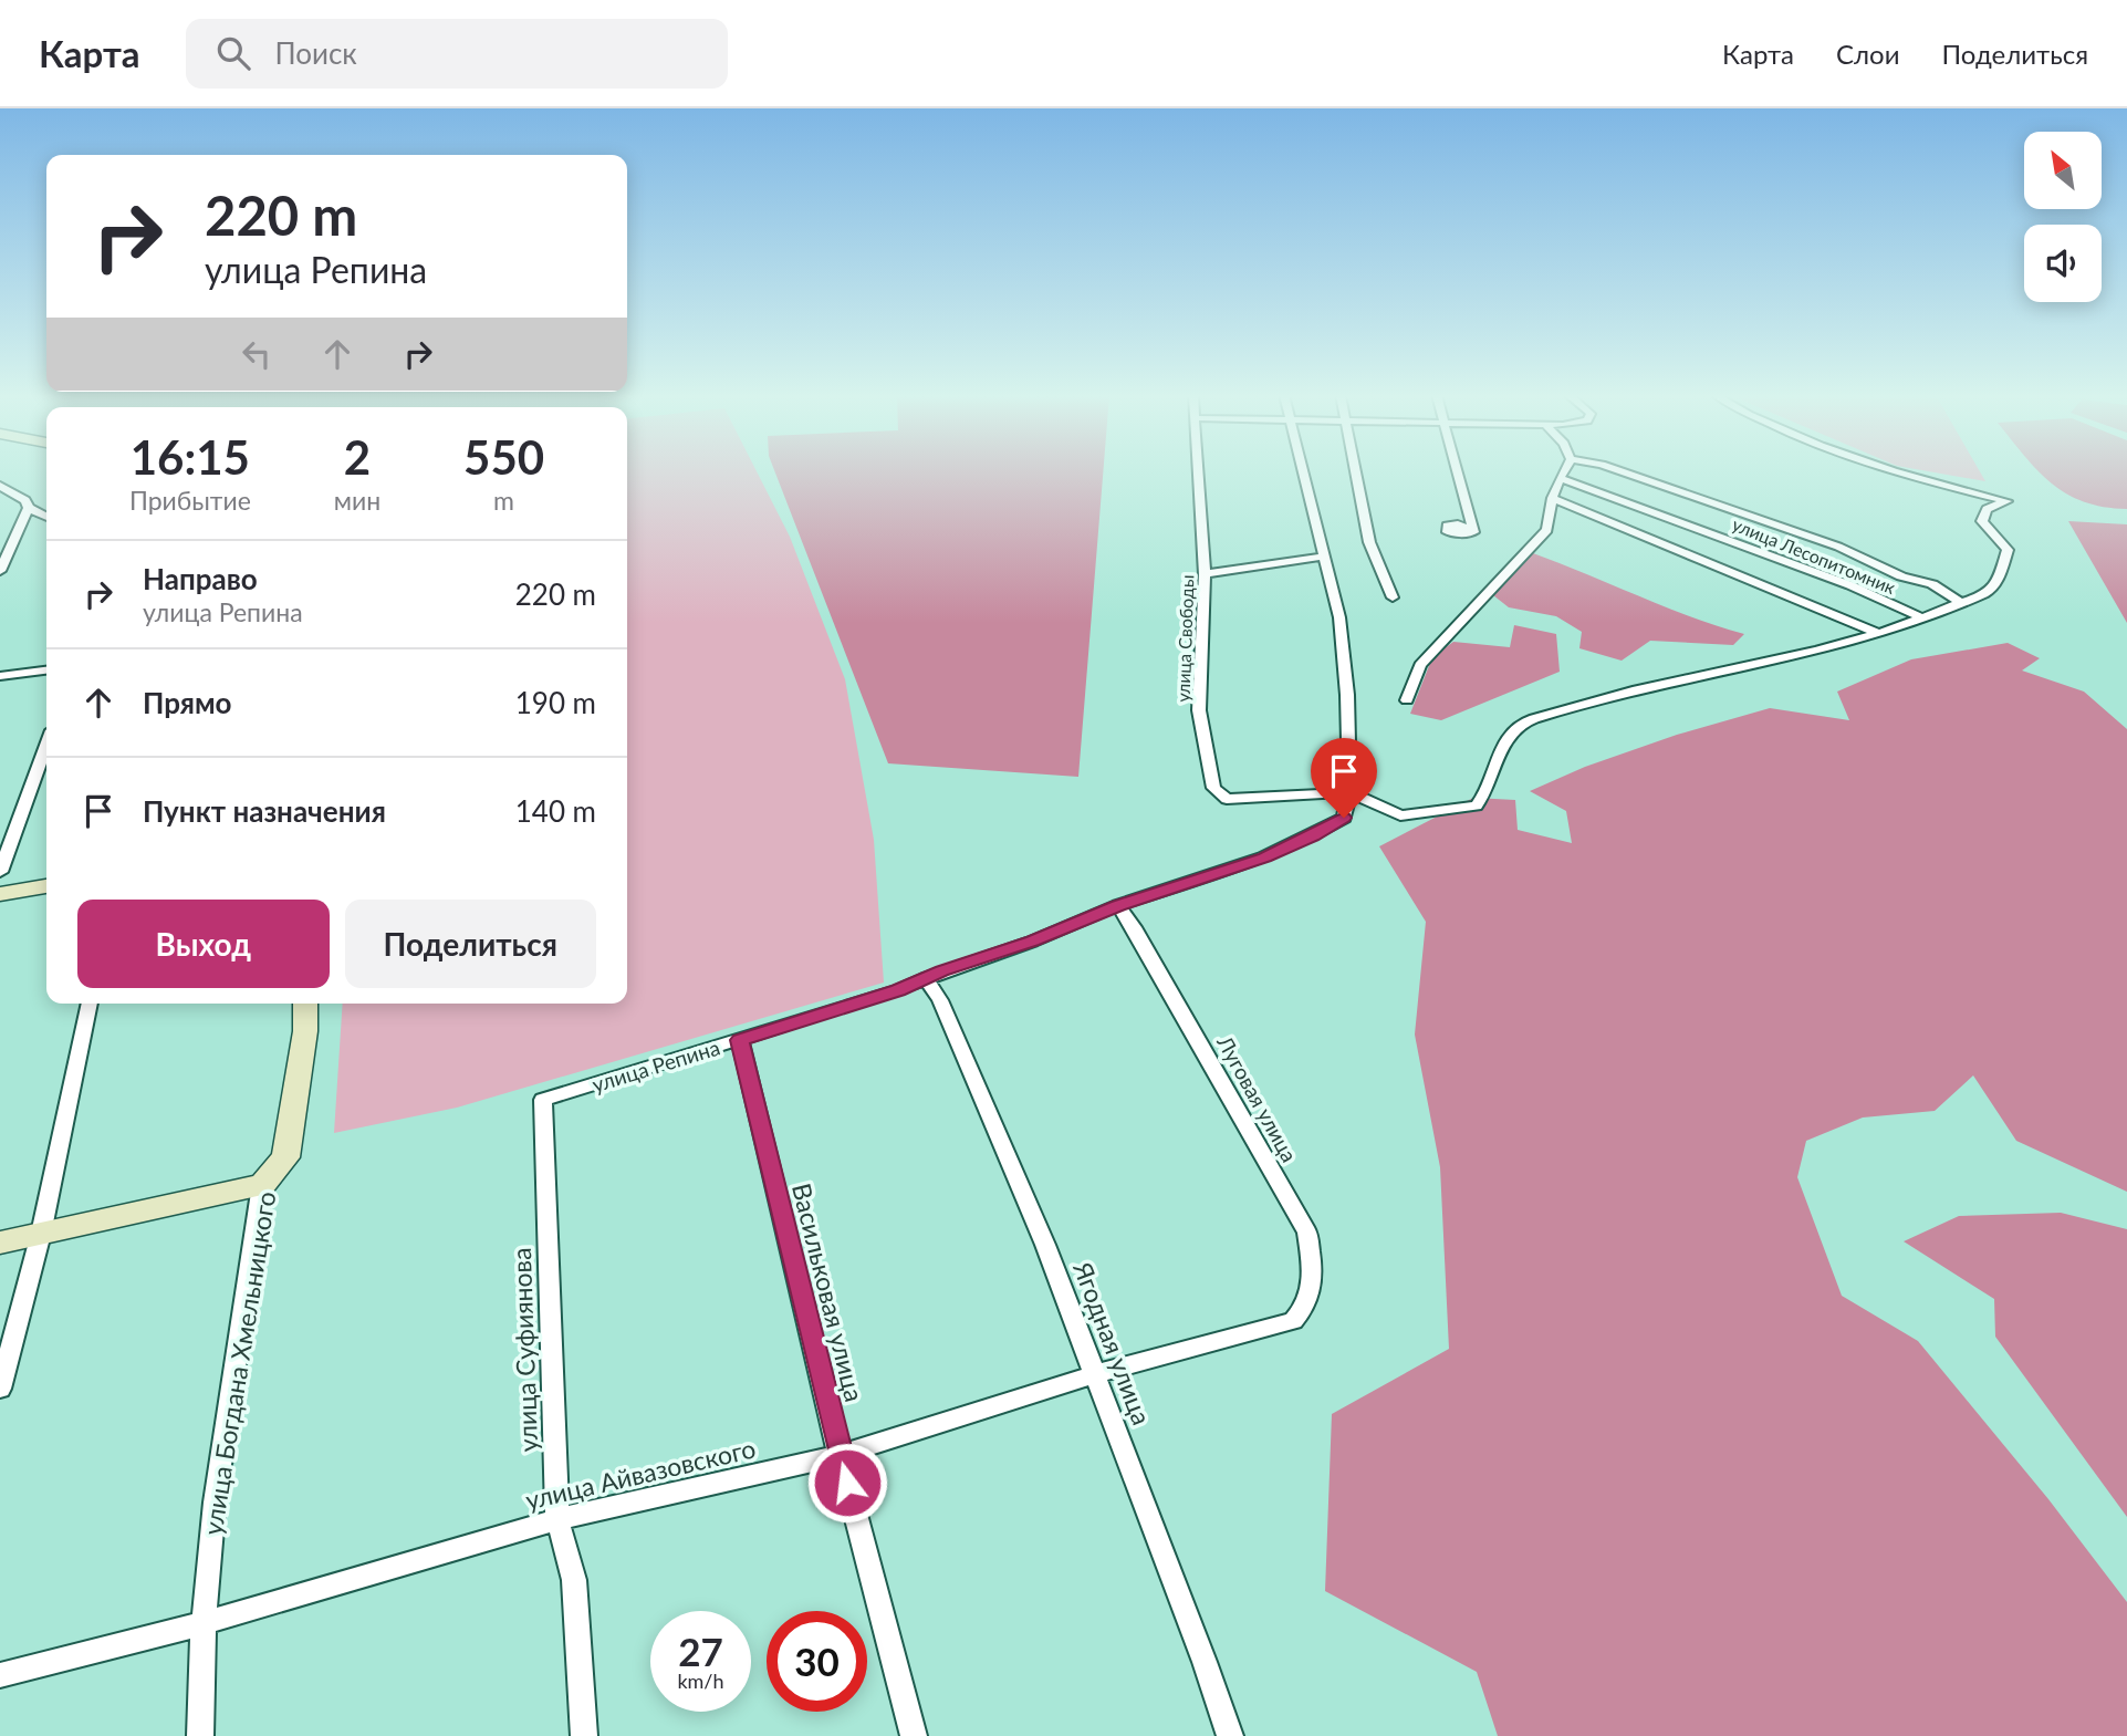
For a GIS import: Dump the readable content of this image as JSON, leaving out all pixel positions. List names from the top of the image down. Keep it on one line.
{"streets":{"street":["улица Лесопитомник","улица Свободы","улица Репина","Луговая улица","Васильковая улица","Ягодная улица","улица Суфиянова","улица Богдана Хмельницкого","улица Айвазовского"]},"crossings":[["улица Свободы","улица Репина"],["улица Репина","Луговая улица"],["улица Репина","Васильковая улица"],["улица Репина","Ягодная улица"],["улица Репина","улица Суфиянова"],["Луговая улица","улица Айвазовского"],["Васильковая улица","улица Айвазовского"],["Ягодная улица","улица Айвазовского"],["улица Суфиянова","улица Айвазовского"],["улица Богдана Хмельницкого","улица Айвазовского"]],"north":"top left","page":{"header":"Карта","search":"Поиск","nav":["Карта","Слои","Поделиться"],"turn":["220 m","улица Репина"],"eta":["16:15","Прибытие","2","мин","550","m"],"list":[{"name":"Направо","note":"улица Репина","value":"220 m"},{"name":"Прямо","value":"190 m"},{"name":"Пункт назначения","value":"140 m"}],"buttons":["Выход","Поделиться"],"speed":"27 km/h","limit":"30"}}
